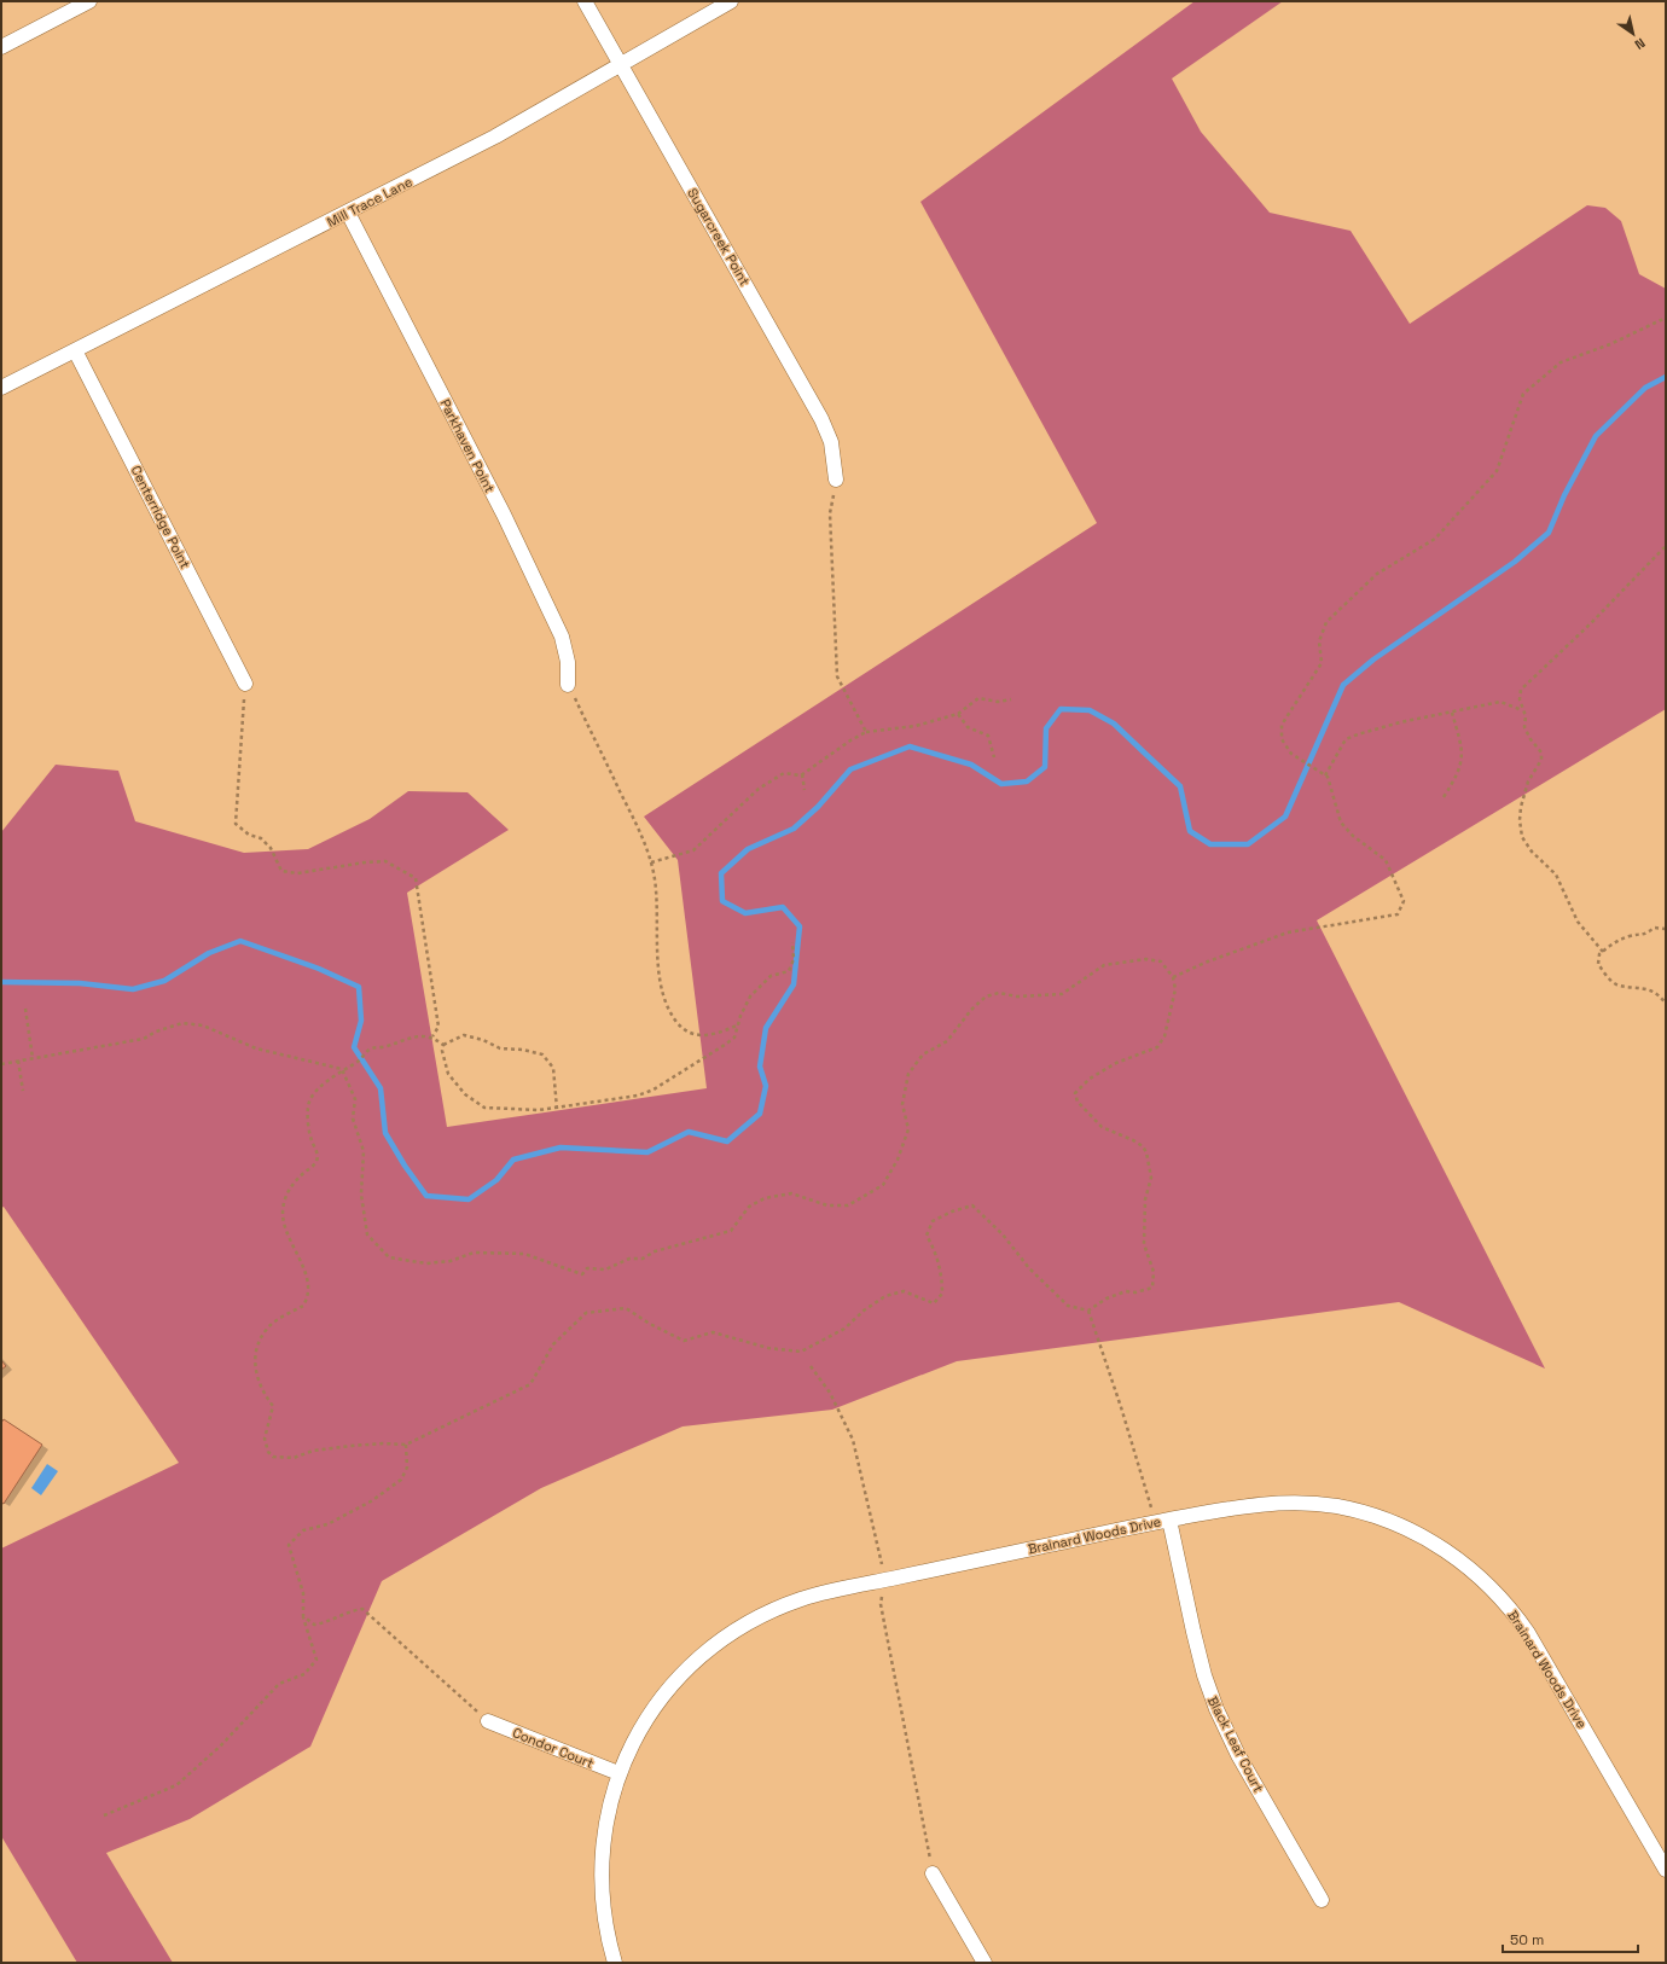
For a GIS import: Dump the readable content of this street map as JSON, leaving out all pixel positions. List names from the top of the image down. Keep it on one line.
{"streets":{"street":["Mill Trace Lane","Sugarcreek Point","Parkhaven Point","Centerridge Point","Brainard Woods Drive","Black Leaf Court","Condor Court"]},"crossings":[["Mill Trace Lane","Sugarcreek Point"],["Mill Trace Lane","Parkhaven Point"],["Mill Trace Lane","Centerridge Point"],["Brainard Woods Drive","Black Leaf Court"],["Brainard Woods Drive","Condor Court"]],"scale_bar":"50 m","north":"bottom right"}
